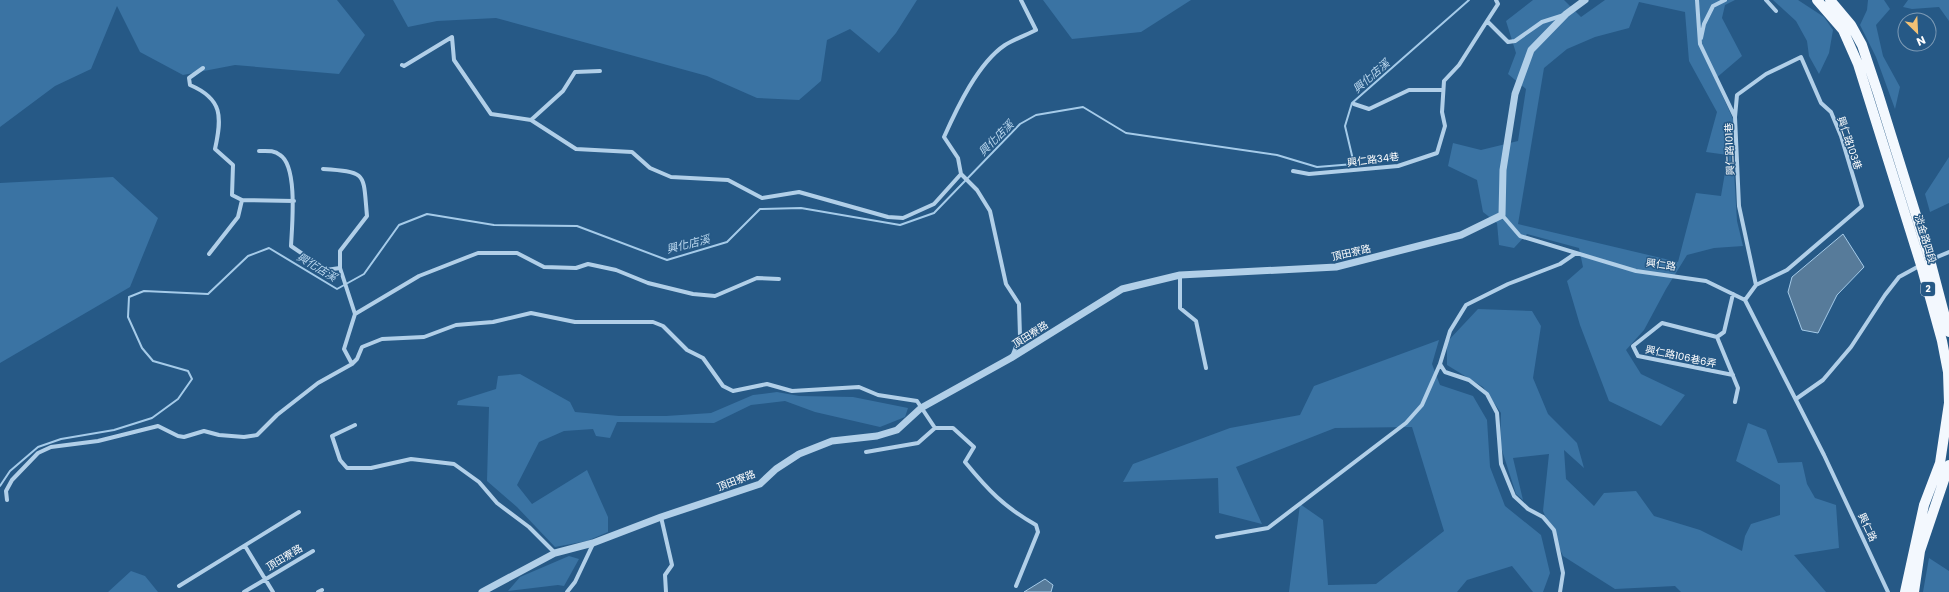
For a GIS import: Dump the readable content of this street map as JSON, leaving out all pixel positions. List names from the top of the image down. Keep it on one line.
{"streets":{"main road":["淡金路四段","2"],"street":["興仁路103巷","興仁路101巷","興仁路34巷","頂田寮路","興仁路","興仁路106巷6弄"]},"crossings":[["興仁路103巷","興仁路101巷"],["頂田寮路","興仁路"]],"water":["興化店溪"],"north":"bottom right"}
